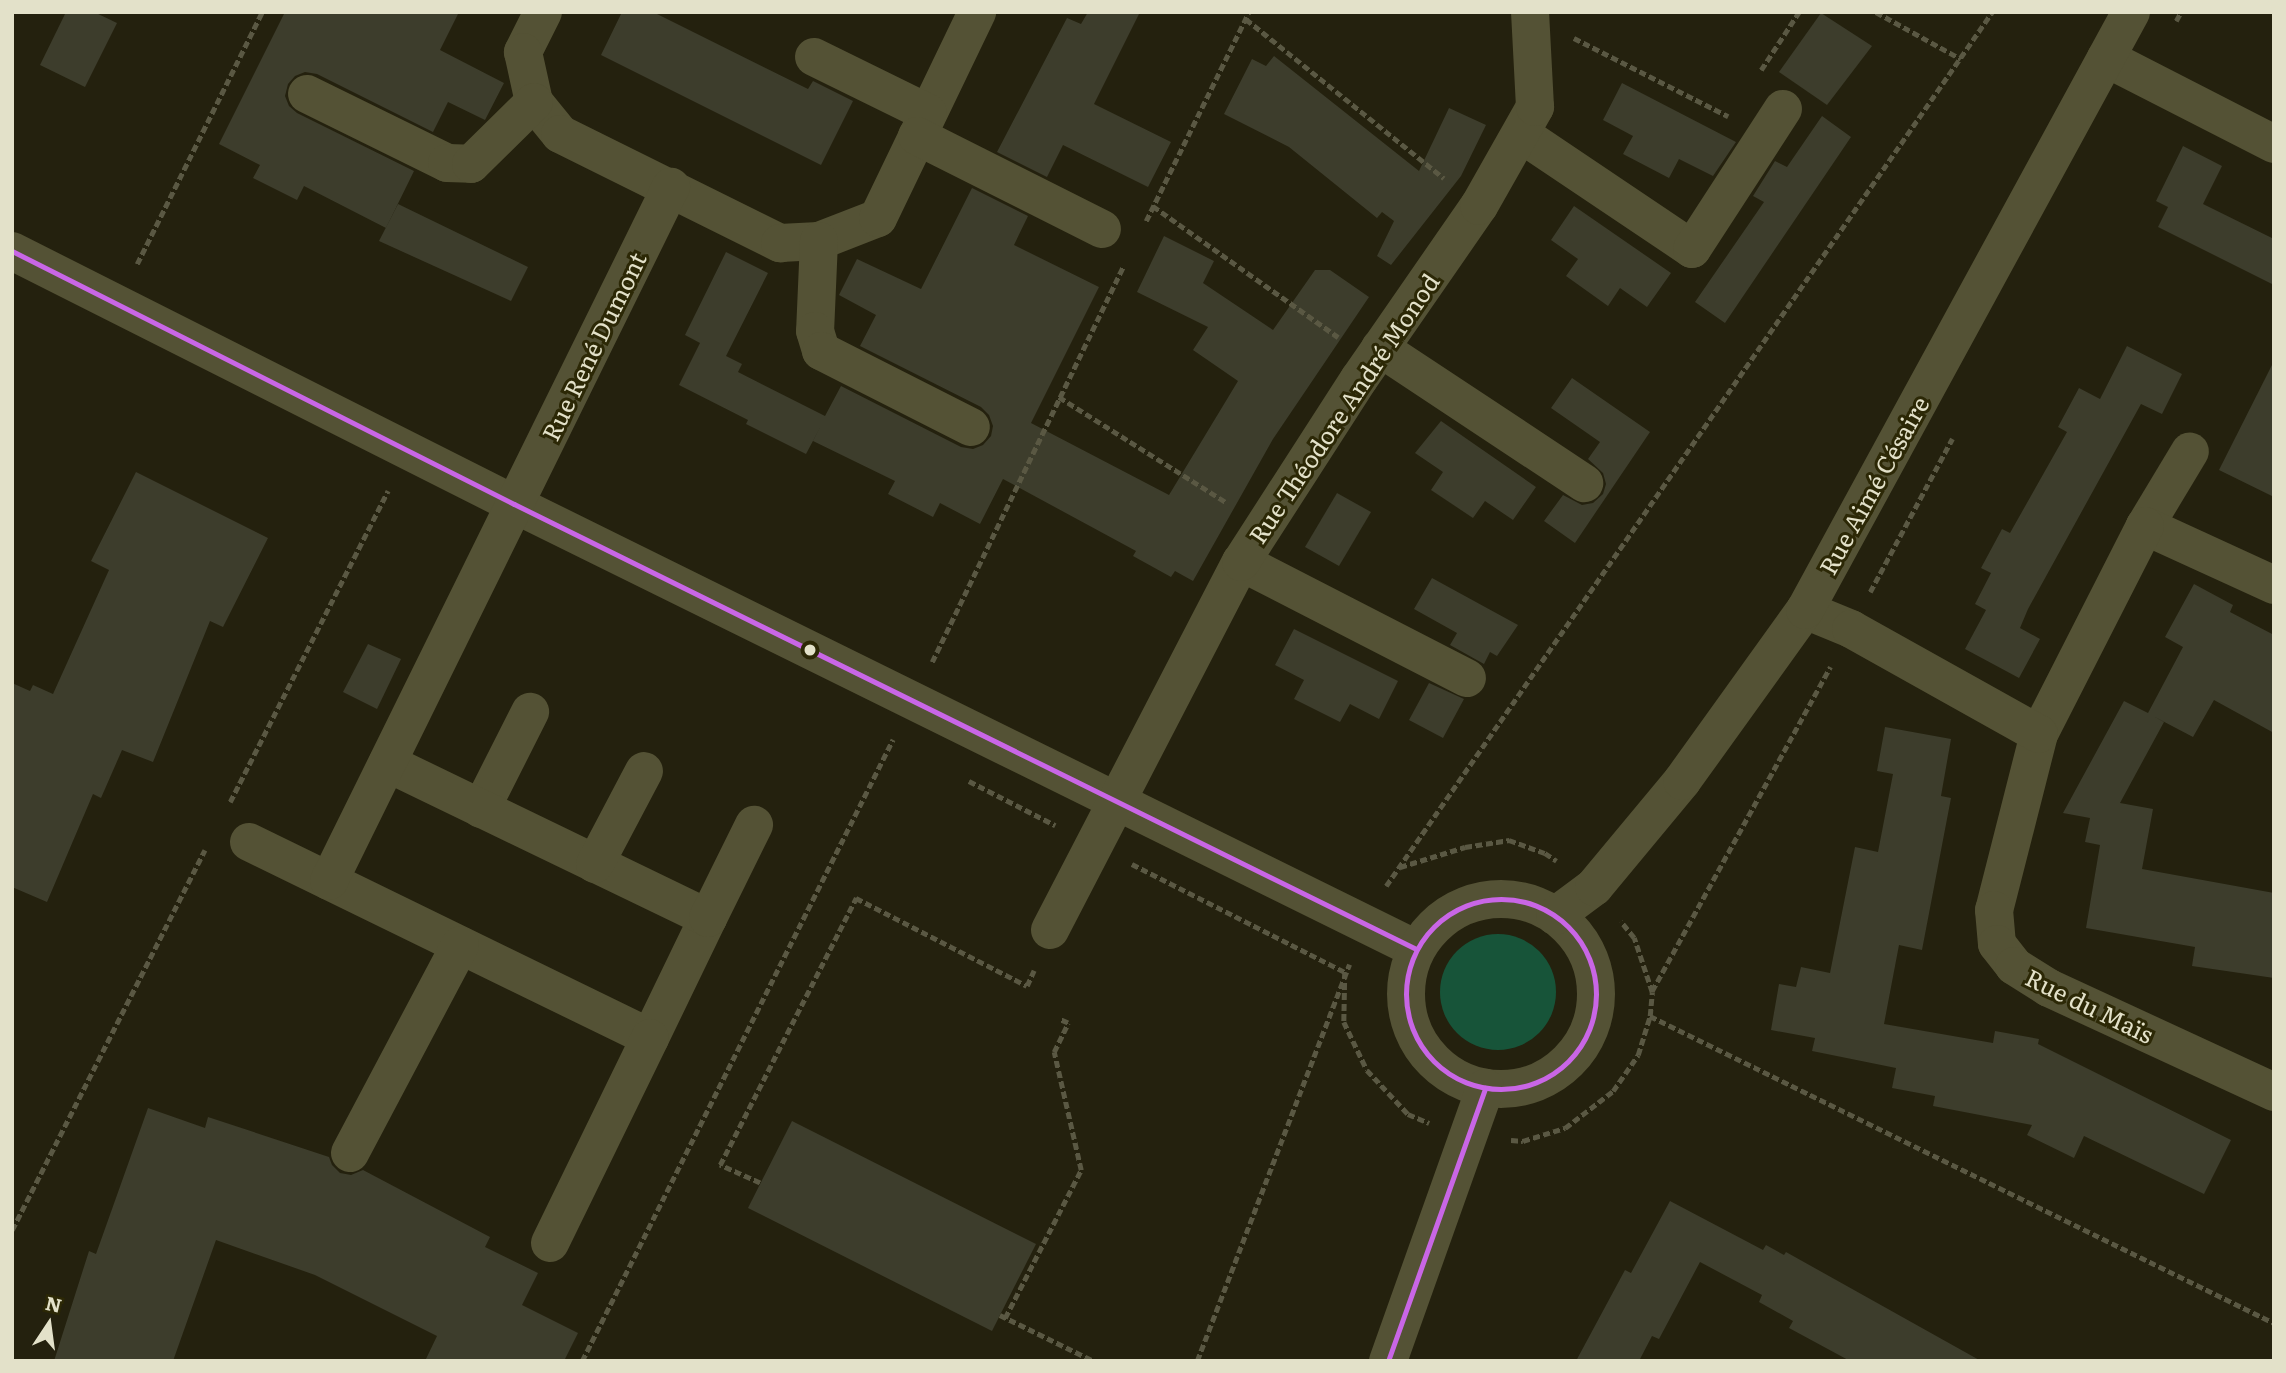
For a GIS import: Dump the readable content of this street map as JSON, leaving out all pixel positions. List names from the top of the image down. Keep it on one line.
{"streets":{"street":["Rue René Dumont","Rue Théodore André Monod","Rue Aimé Césaire","Rue du Maïs"]},"north":"top"}
